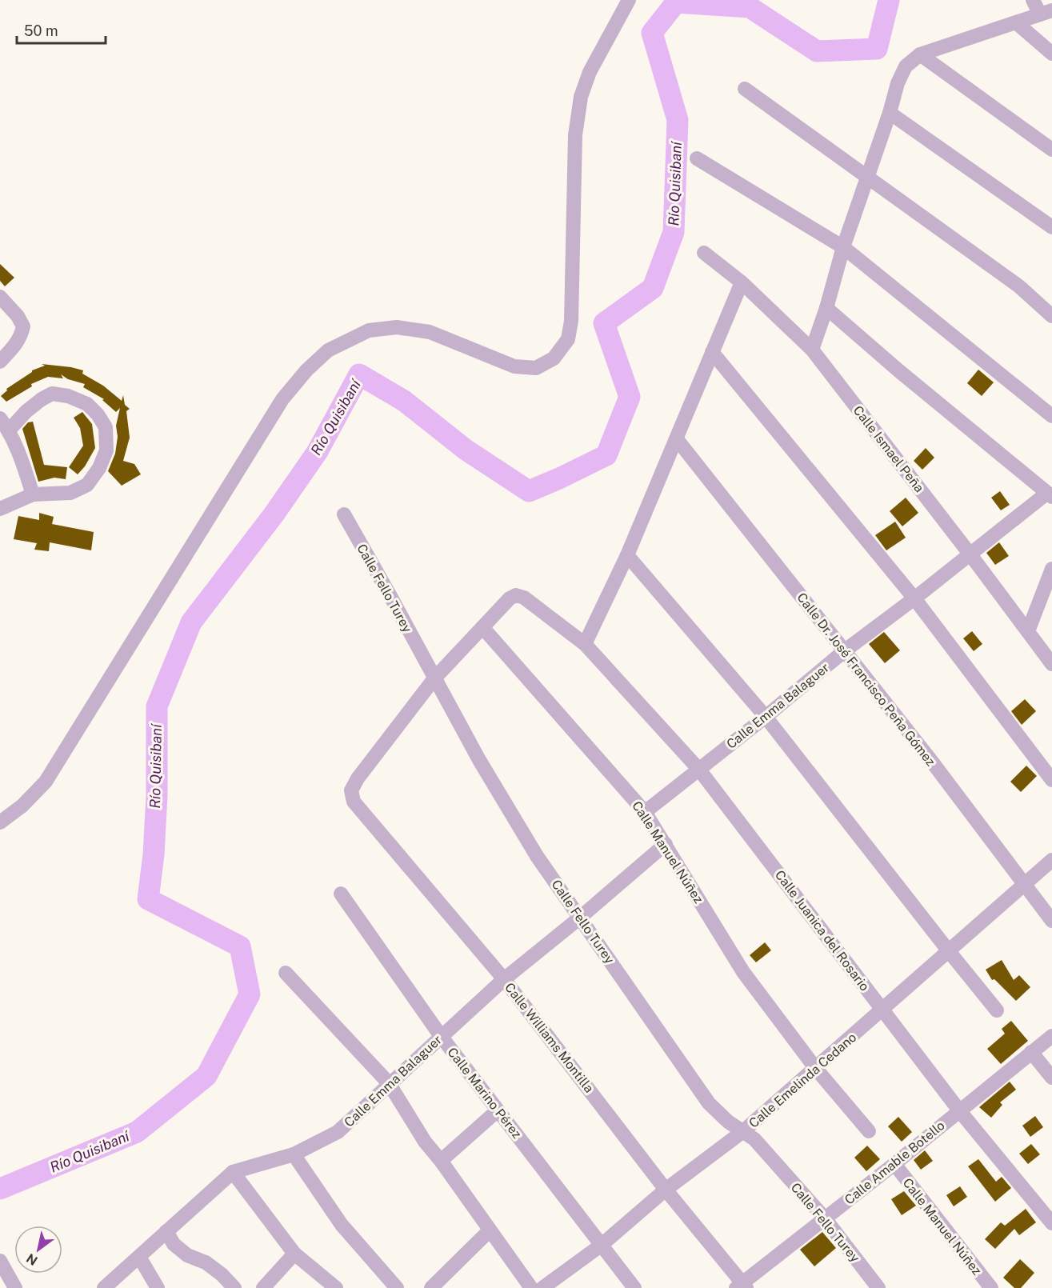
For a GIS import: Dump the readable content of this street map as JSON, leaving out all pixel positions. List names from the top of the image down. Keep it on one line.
{"streets":{"street":["Calle Ismael Peña","Calle Fello Turey","Calle Dr. José Francisco Peña Gómez","Calle Emma Balaguer","Calle Manuel Núñez","Calle Juanica del Rosario","Calle Williams Montilla","Calle Emelinda Cedano","Calle Marino Pérez","Calle Amable Botello"]},"crossings":[["Calle Ismael Peña","Calle Emma Balaguer"],["Calle Fello Turey","Calle Emma Balaguer"],["Calle Fello Turey","Calle Williams Montilla"],["Calle Fello Turey","Calle Emelinda Cedano"],["Calle Fello Turey","Calle Amable Botello"],["Calle Dr. José Francisco Peña Gómez","Calle Emma Balaguer"],["Calle Dr. José Francisco Peña Gómez","Calle Emelinda Cedano"],["Calle Emma Balaguer","Calle Manuel Núñez"],["Calle Emma Balaguer","Calle Juanica del Rosario"],["Calle Emma Balaguer","Calle Williams Montilla"],["Calle Emma Balaguer","Calle Marino Pérez"],["Calle Manuel Núñez","Calle Juanica del Rosario"],["Calle Manuel Núñez","Calle Emelinda Cedano"],["Calle Manuel Núñez","Calle Amable Botello"],["Calle Juanica del Rosario","Calle Emelinda Cedano"],["Calle Juanica del Rosario","Calle Amable Botello"],["Calle Williams Montilla","Calle Emelinda Cedano"],["Calle Williams Montilla","Calle Amable Botello"],["Calle Emelinda Cedano","Calle Marino Pérez"]],"water":["Río Quisibaní"],"scale_bar":"50 m","north":"bottom left"}
